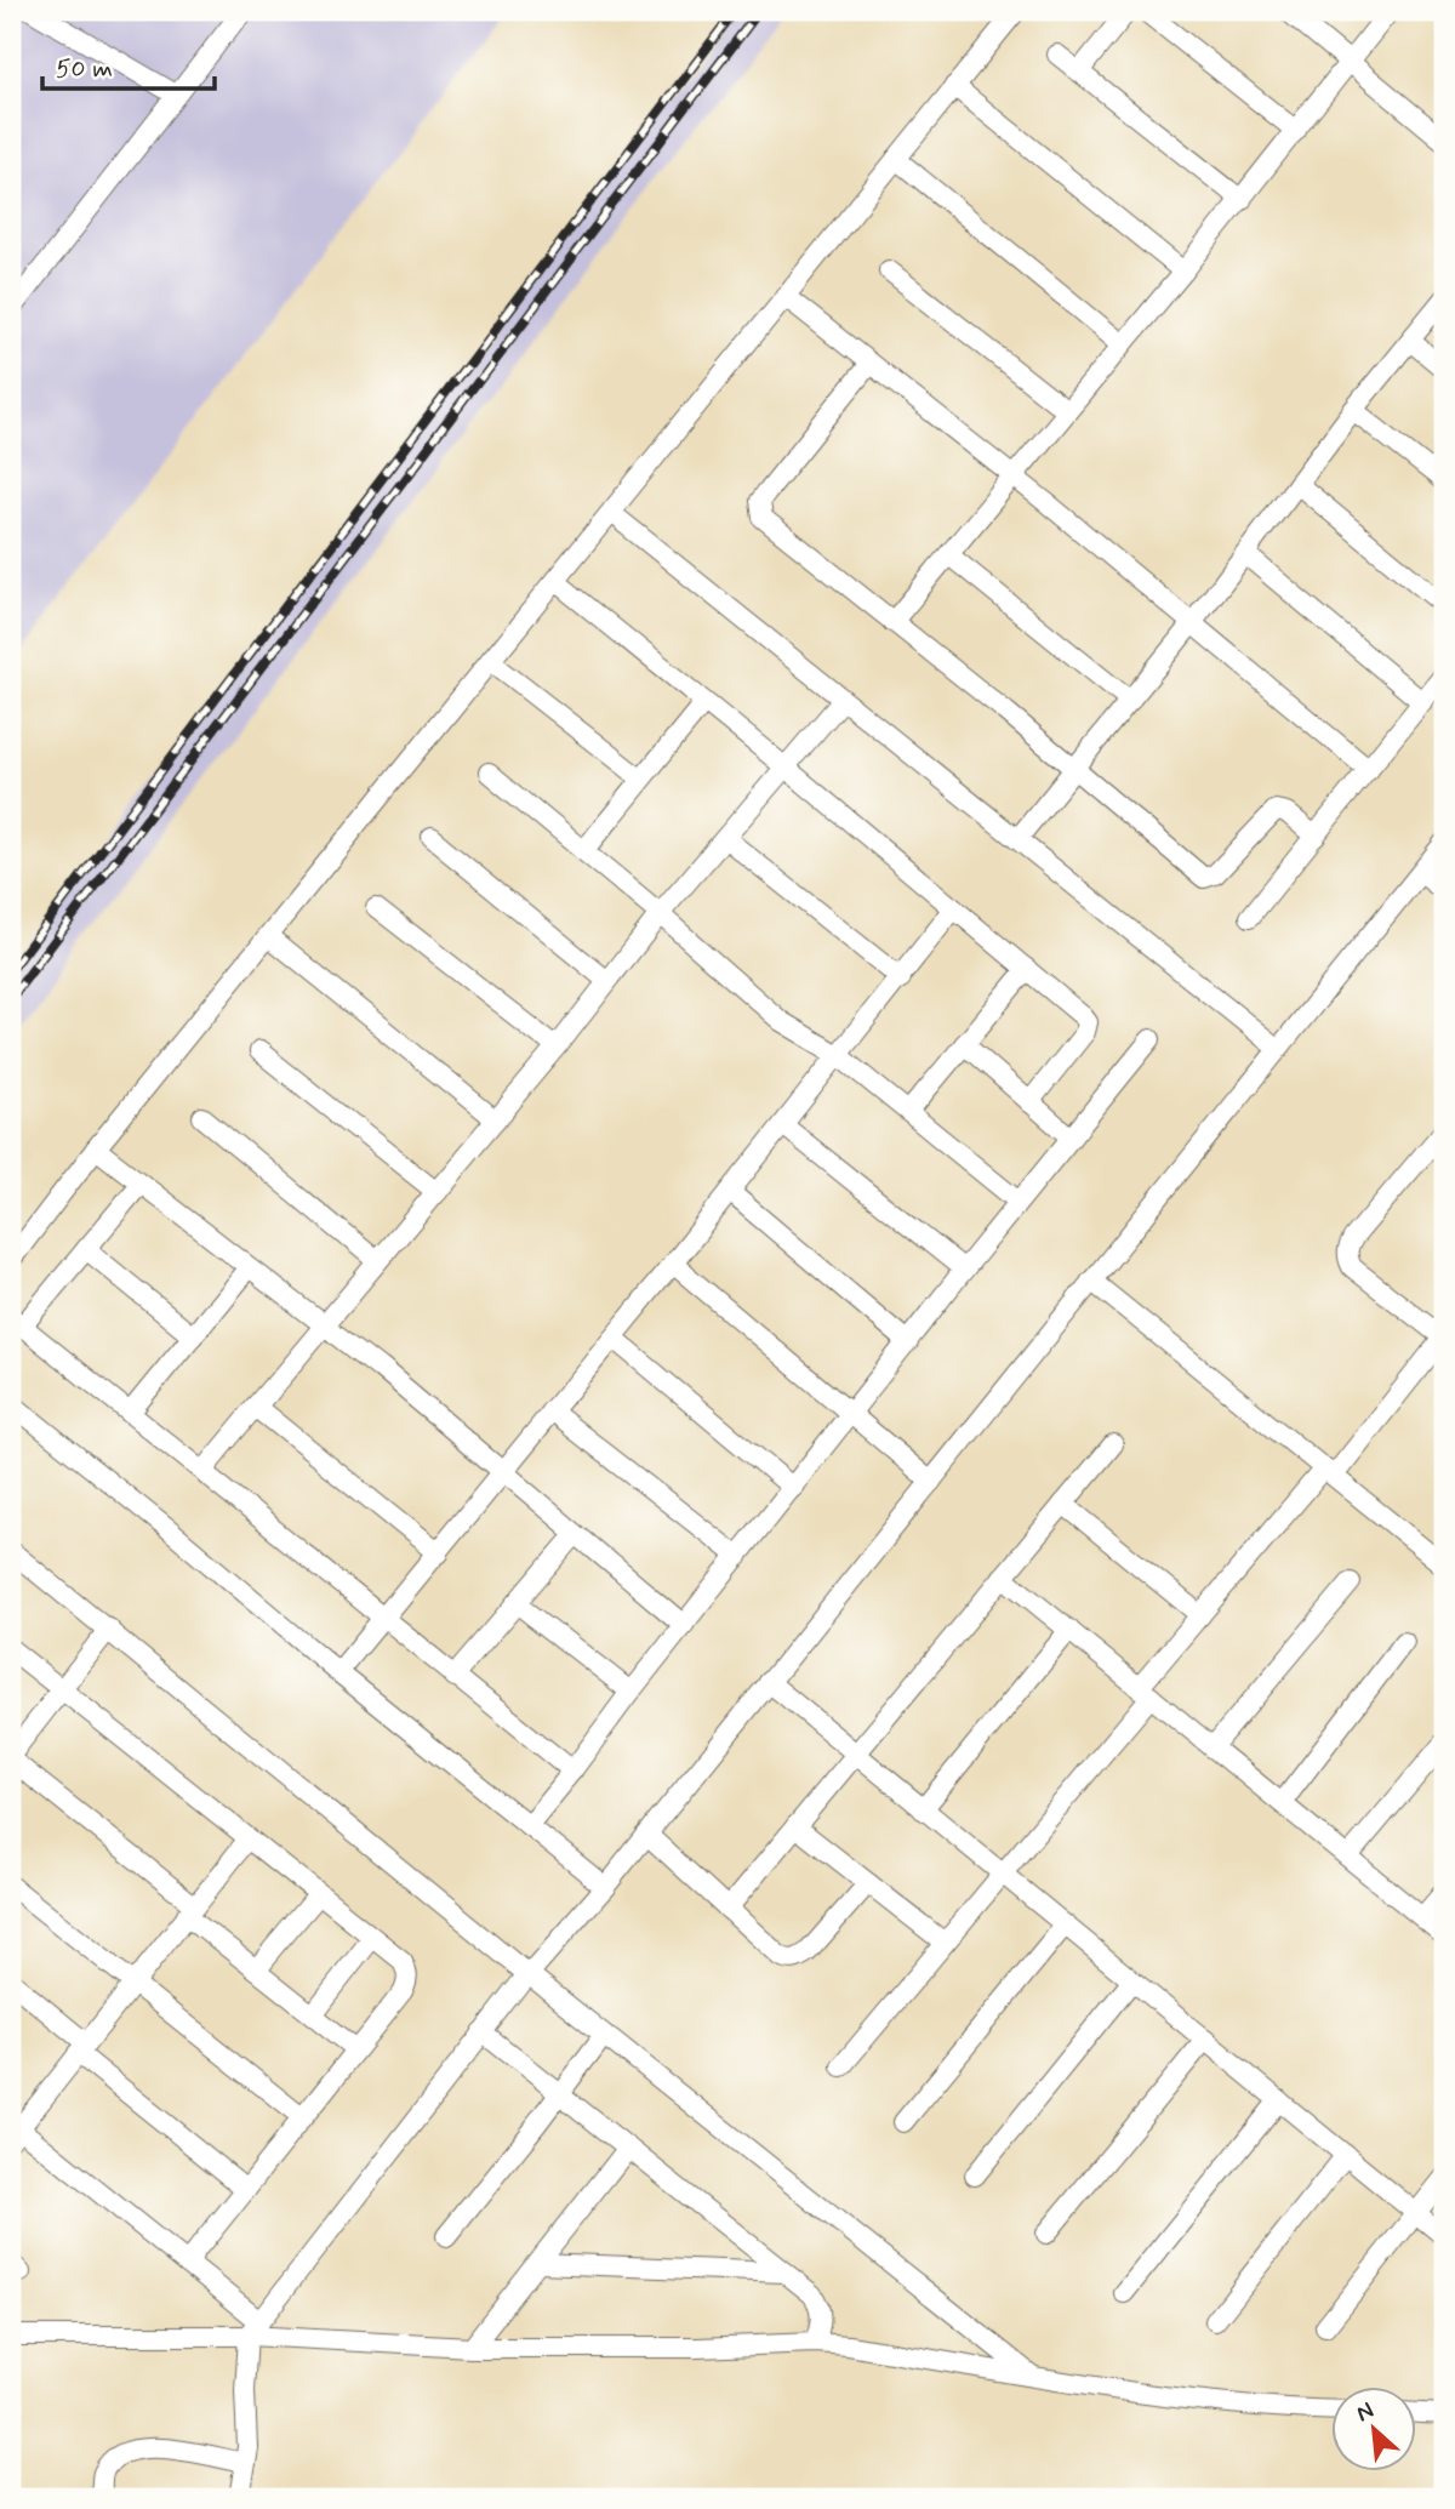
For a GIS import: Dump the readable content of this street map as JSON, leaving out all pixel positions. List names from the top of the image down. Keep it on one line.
{"scale_bar":"50 m","north":"top left"}
